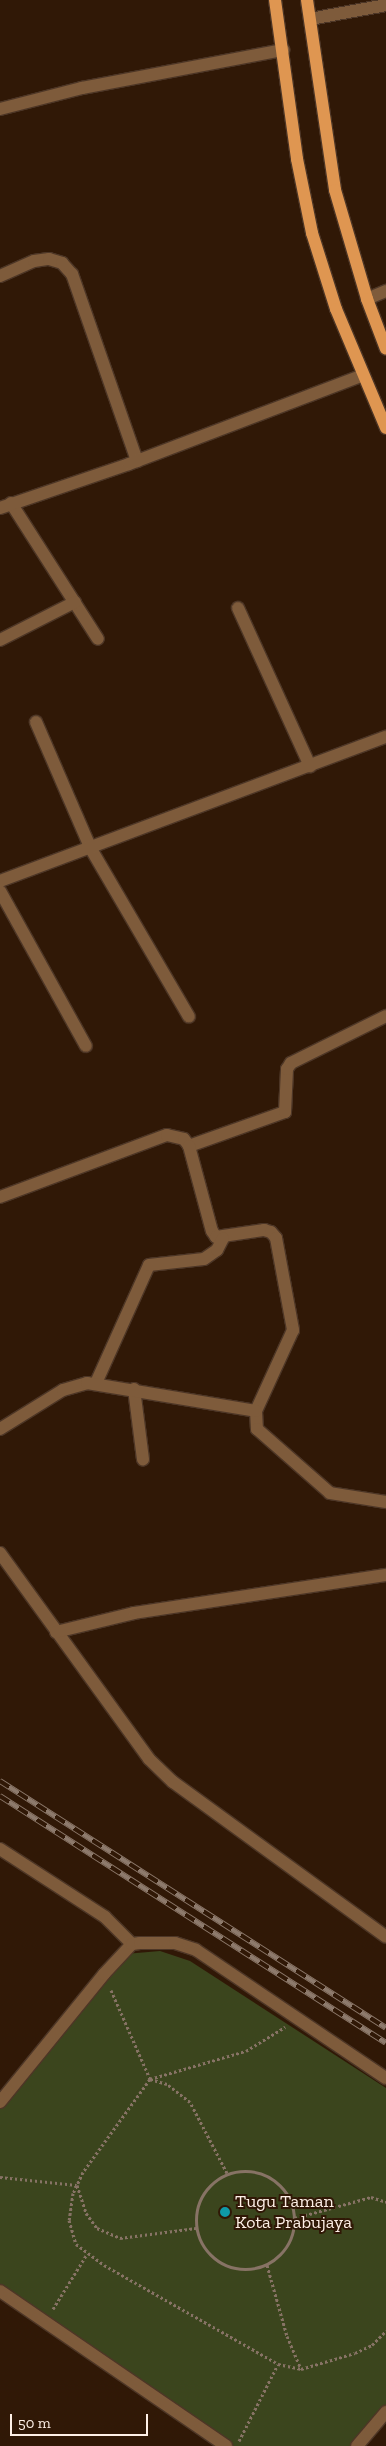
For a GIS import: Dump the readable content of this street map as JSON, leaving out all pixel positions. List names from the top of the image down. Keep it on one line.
{"places":["Tugu Taman Kota Prabujaya"],"scale_bar":"50 m"}
